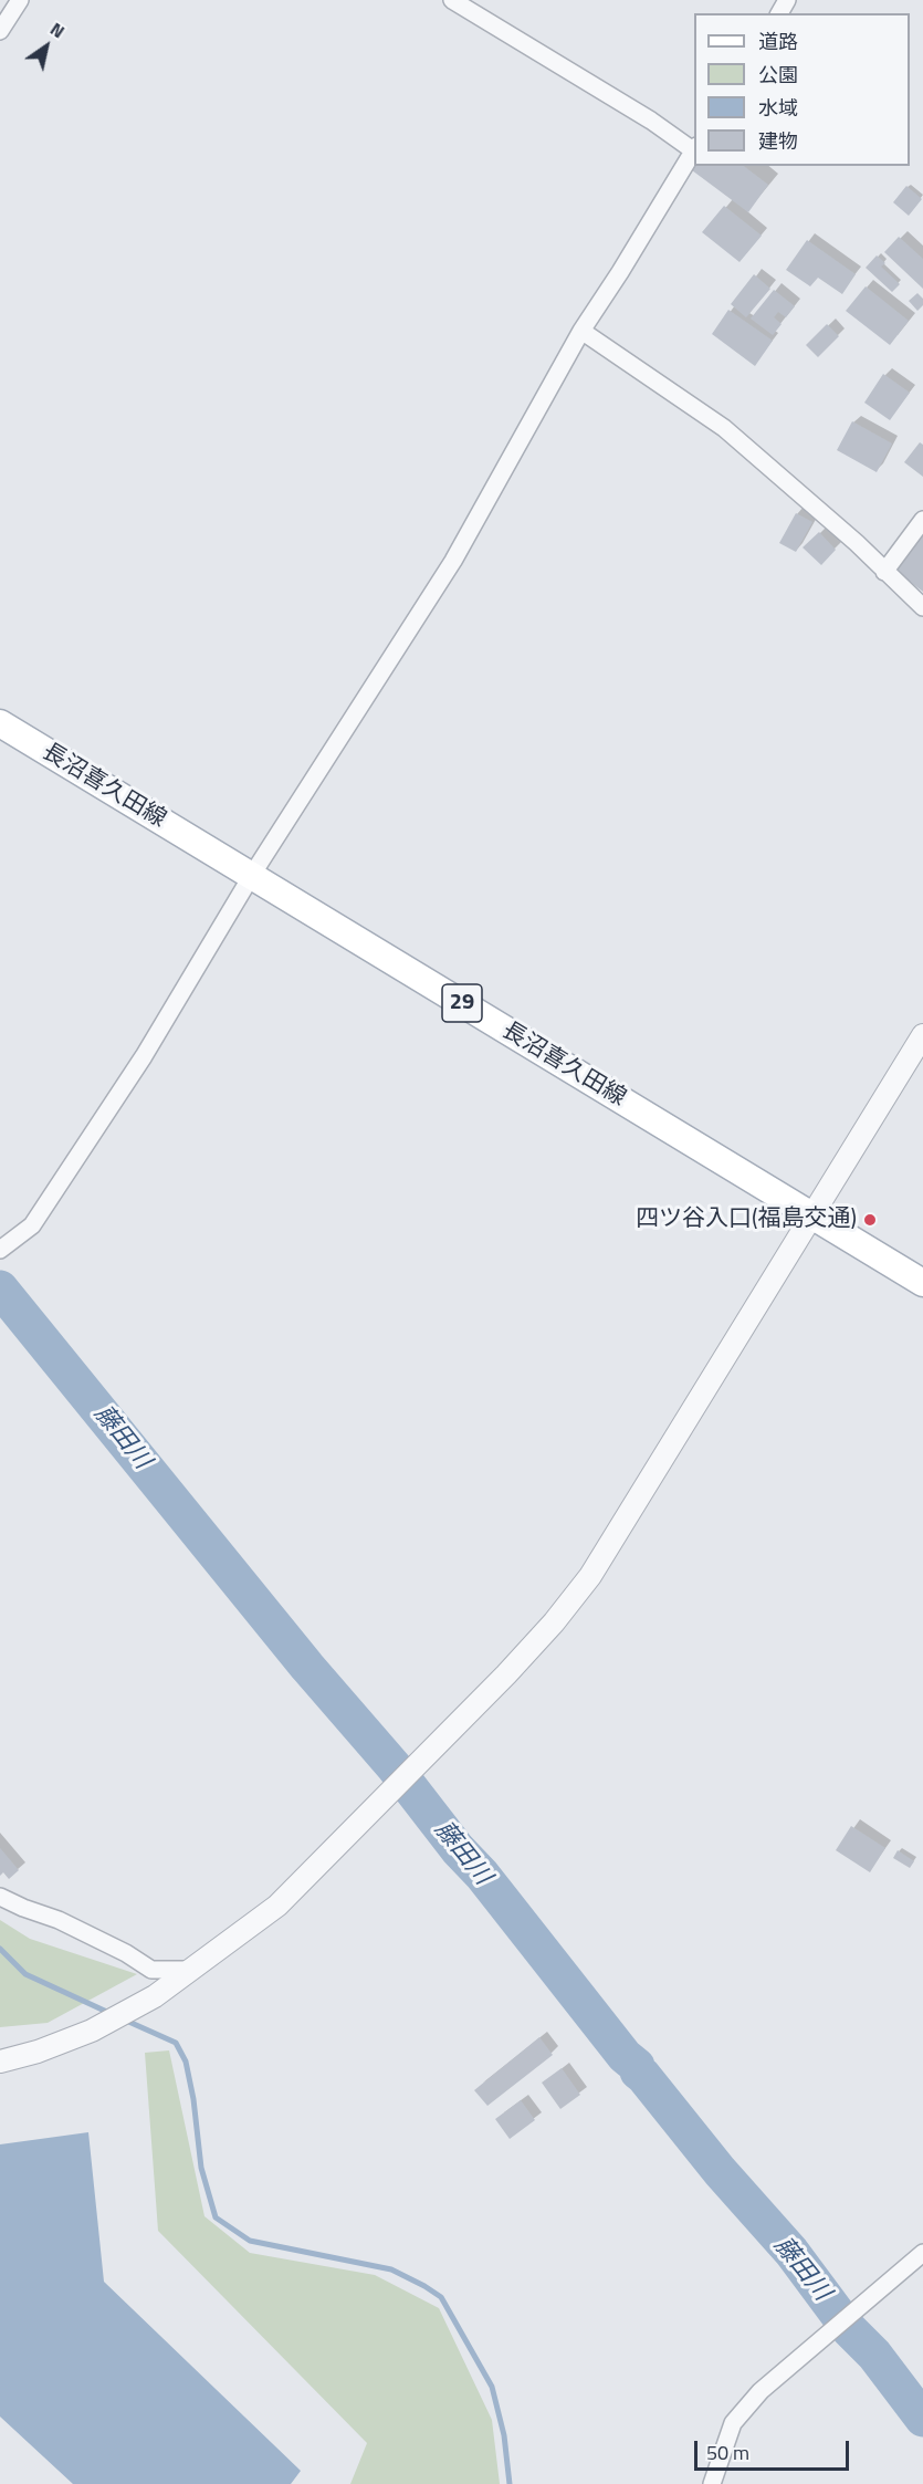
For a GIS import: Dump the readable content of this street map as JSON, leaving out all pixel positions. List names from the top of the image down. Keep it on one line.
{"streets":{"main road":["長沼喜久田線","29"]},"water":["藤田川"],"places":["四ツ谷入口(福島交通)"],"legend":["道路","公園","水域","建物"],"scale_bar":"50 m","north":"top right"}
